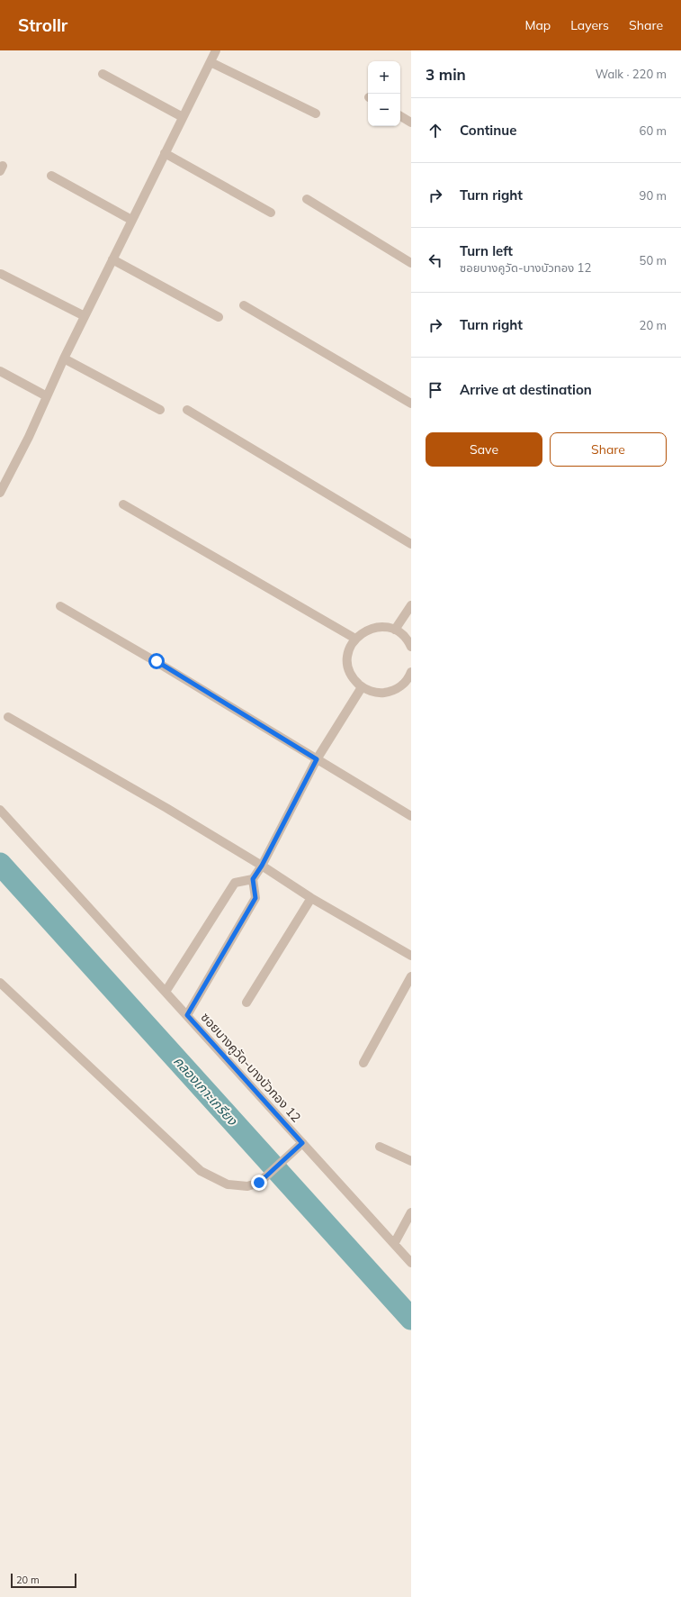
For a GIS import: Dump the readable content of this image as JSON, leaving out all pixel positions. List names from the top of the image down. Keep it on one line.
{"streets":{"street":["ซอยบางคูวัด-บางบัวทอง 12"]},"water":["คลองเกาะเกรียง"],"scale_bar":"20 m","page":{"header":"Strollr","nav":["Map","Layers","Share"],"heading":["3 min","Walk · 220 m"],"map_buttons":["+","−"],"list":[["Continue","60 m"],["Turn right","90 m"],["Turn left","ซอยบางคูวัด-บางบัวทอง 12","50 m"],["Turn right","20 m"],"Arrive at destination"],"buttons":["Save","Share"],"scale":"20 m"}}
